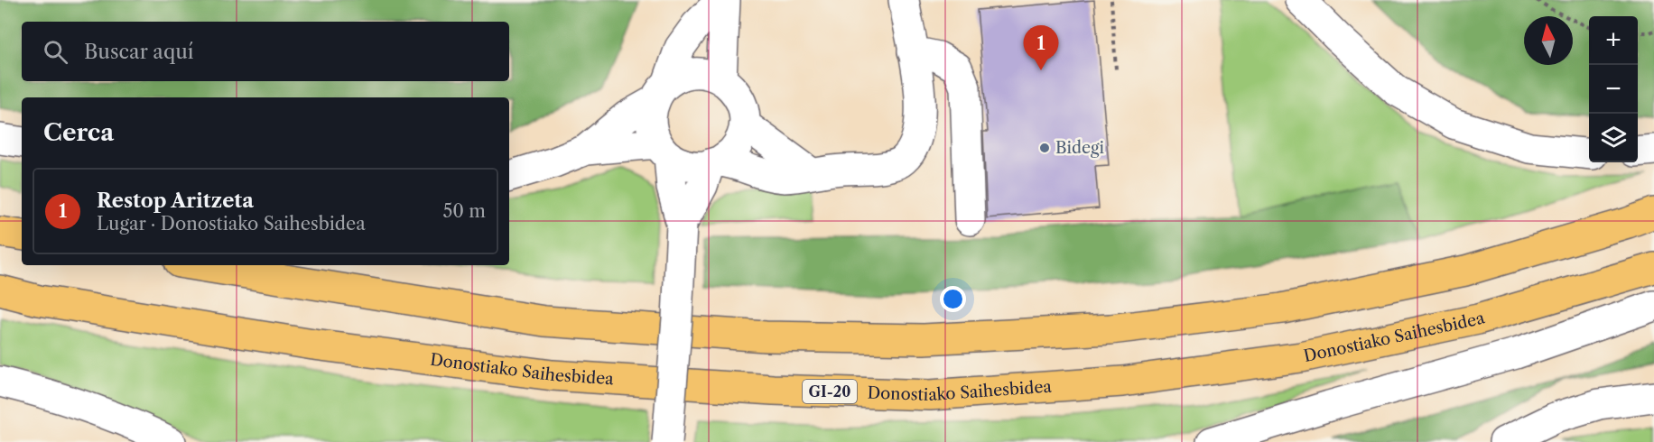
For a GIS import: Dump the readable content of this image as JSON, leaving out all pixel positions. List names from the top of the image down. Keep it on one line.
{"streets":{"highway":["Donostiako Saihesbidea","GI-20"]},"places":["Bidegi"],"north":"top","page":{"map_buttons":["+","−"],"search":"Buscar aquí","pins":"1","heading":"Cerca","list":[{"mark":"1","name":"Restop Aritzeta","note":"Lugar · Donostiako Saihesbidea","value":"50 m"}]}}
